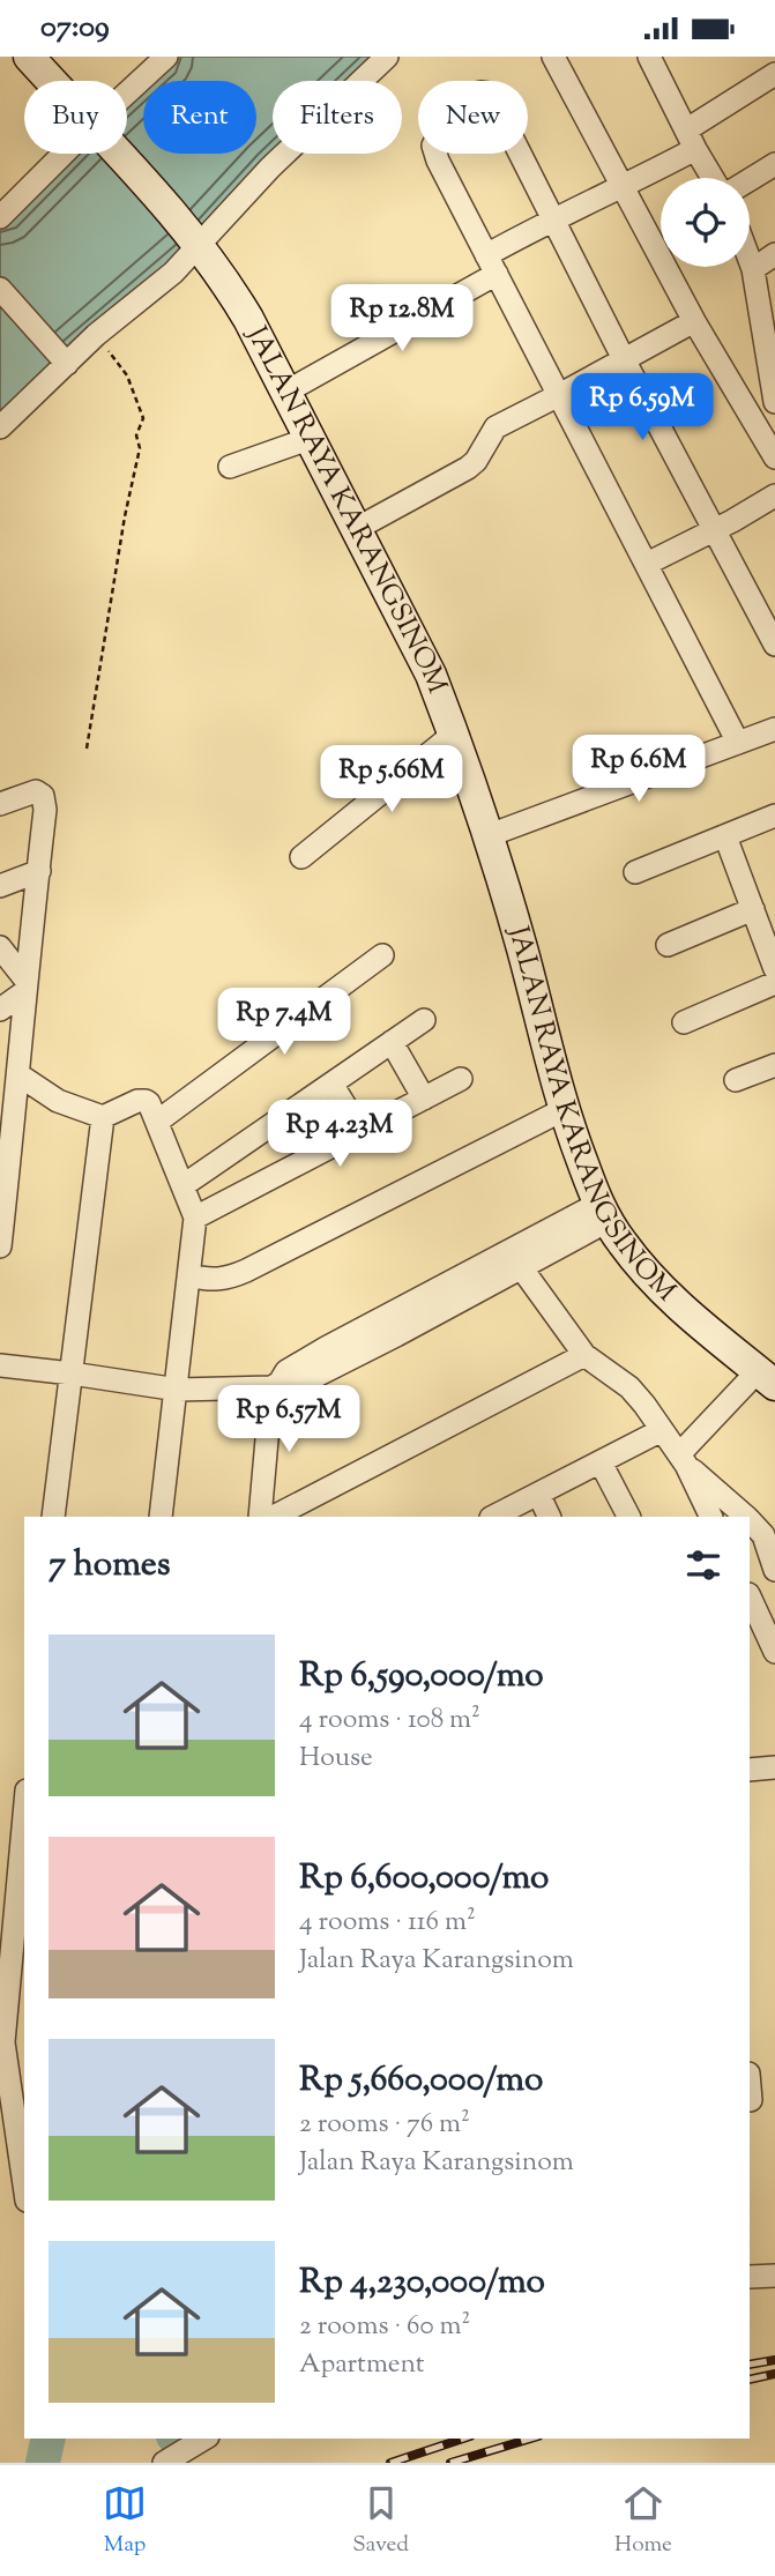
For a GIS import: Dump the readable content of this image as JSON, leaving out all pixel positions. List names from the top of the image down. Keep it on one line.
{"streets":{"street":["JALAN RAYA KARANGSINOM"]},"page":{"status":"07:09","chip":["Buy","Rent","Filters","New"],"price":["Rp 12.8M","Rp 6.59M","Rp 6.6M","Rp 5.66M","Rp 7.4M","Rp 4.23M","Rp 6.57M"],"heading":"7 homes","list":[{"name":"Rp 6,590,000/mo","note":"4 rooms · 108 m² · House"},{"name":"Rp 6,600,000/mo","note":"4 rooms · 116 m² · Jalan Raya Karangsinom"},{"name":"Rp 5,660,000/mo","note":"2 rooms · 76 m² · Jalan Raya Karangsinom"},{"name":"Rp 4,230,000/mo","note":"2 rooms · 60 m² · Apartment"}],"tabs":["Map","Saved","Home"]}}
